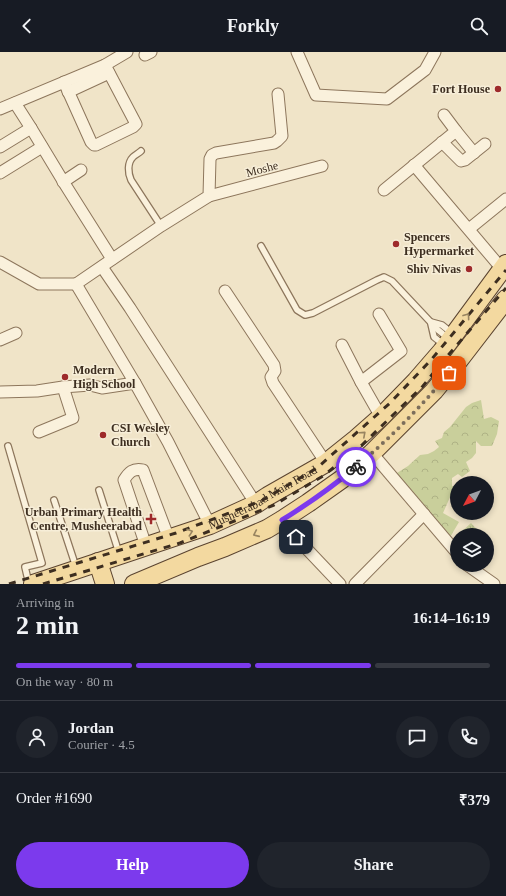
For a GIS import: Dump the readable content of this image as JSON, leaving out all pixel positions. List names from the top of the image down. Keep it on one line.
{"streets":{"main road":["Musheerabad Main Road"],"street":["Moshe"]},"places":{"other":["Fort House","Spencers Hypermarket","Shiv Nivas","Modern High School","CSI Wesley Church"],"health":["Urban Primary Health Centre, Musheerabad"]},"north":"bottom left","page":{"header":"Forkly","heading":["2 min","Arriving in","16:14–16:19"],"panel":["Jordan","Courier · 4.5","Order #1690","₹379"],"bar":"On the way · 80 m","buttons":["Help","Share"]}}
